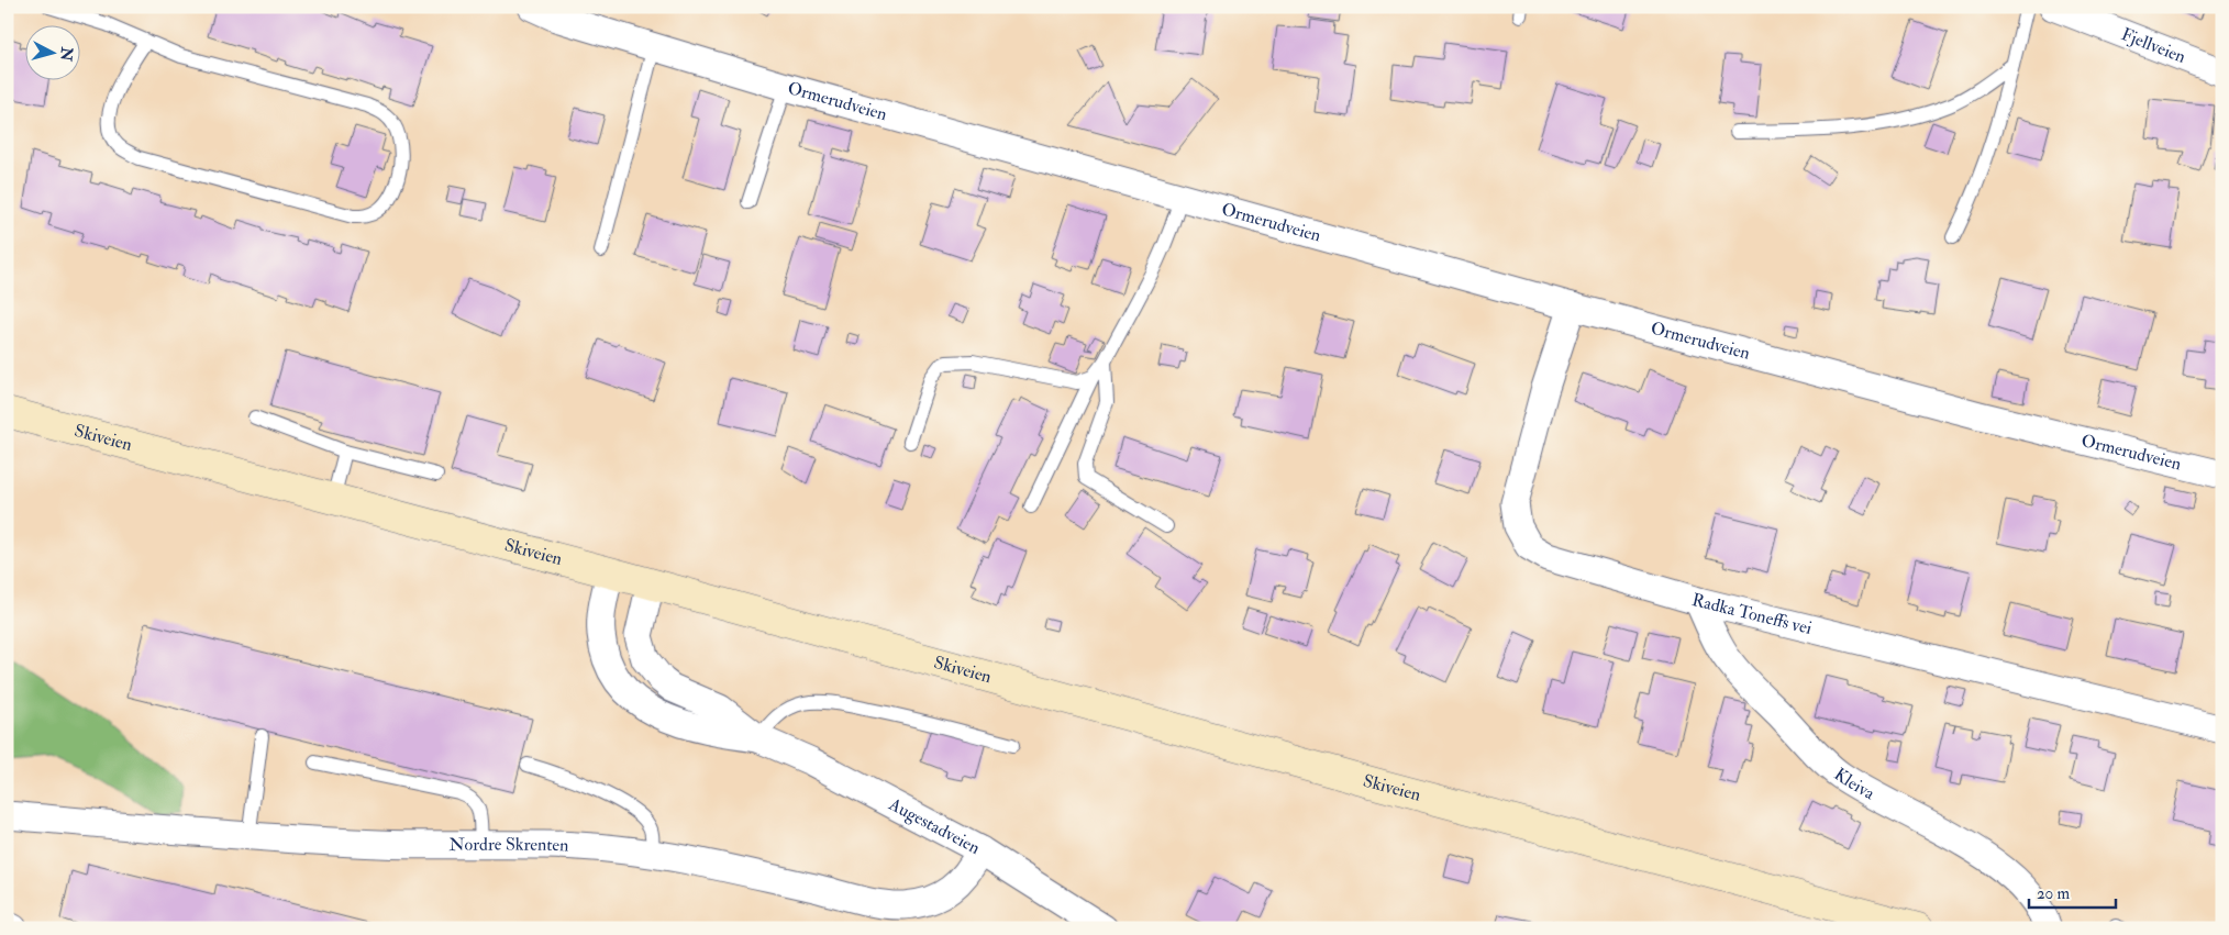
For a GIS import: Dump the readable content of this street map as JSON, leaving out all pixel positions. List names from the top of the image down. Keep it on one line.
{"streets":{"main road":["Skiveien"],"street":["Fjellveien","Ormerudveien","Radka Toneffs vei","Kleiva","Augestadveien","Nordre Skrenten"]},"crossings":[["Ormerudveien","Radka Toneffs vei"],["Skiveien","Augestadveien"],["Radka Toneffs vei","Kleiva"],["Augestadveien","Nordre Skrenten"]],"scale_bar":"20 m","north":"right"}
